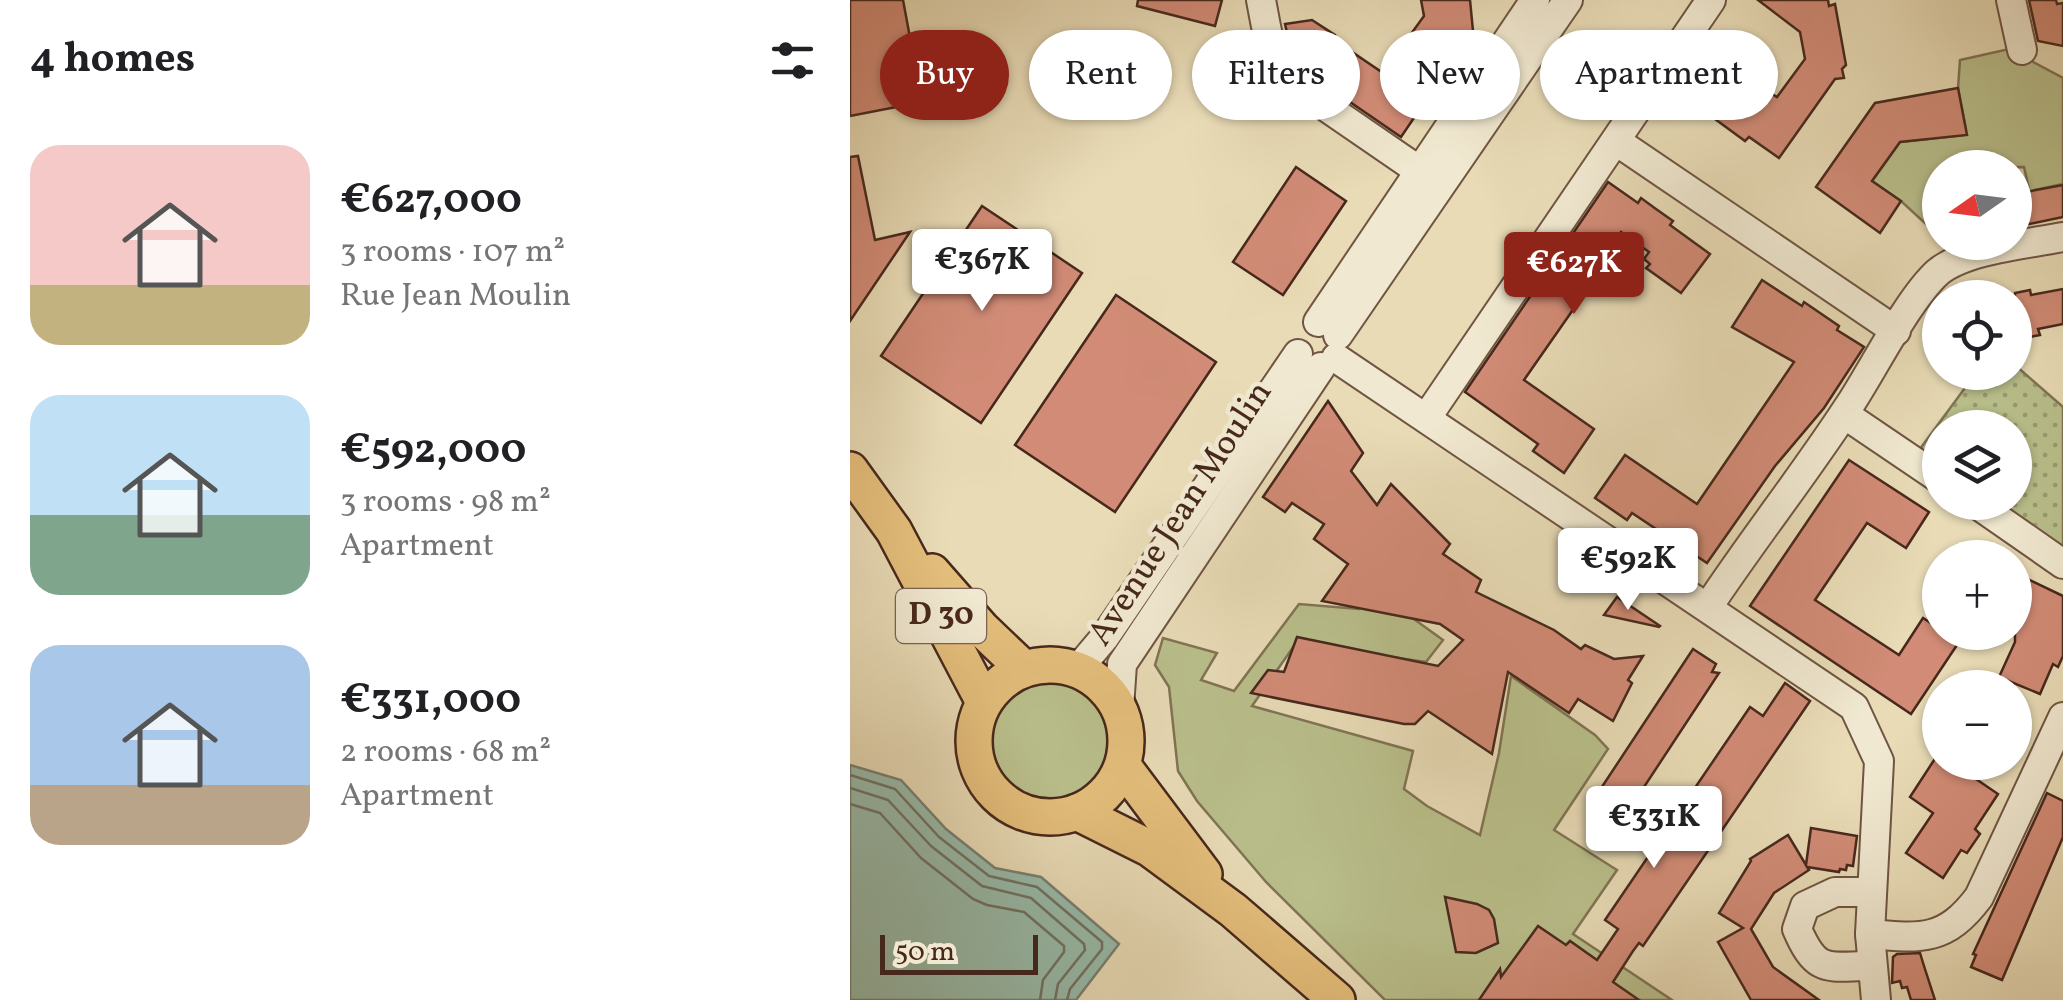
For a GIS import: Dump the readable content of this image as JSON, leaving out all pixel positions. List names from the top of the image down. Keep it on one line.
{"streets":{"main road":["D 30"],"street":["Avenue Jean Moulin"]},"crossings":[["Avenue Jean Moulin","D 30"]],"scale_bar":"50 m","north":"left","page":{"heading":"4 homes","chip":["Buy","Rent","Filters","New","Apartment"],"list":[{"name":"€627,000","note":"3 rooms · 107 m² · Rue Jean Moulin"},{"name":"€592,000","note":"3 rooms · 98 m² · Apartment"},{"name":"€331,000","note":"2 rooms · 68 m² · Apartment"}],"map_buttons":["+","−"],"price":["€367K","€627K","€592K","€331K"],"scale":"50 m"}}
